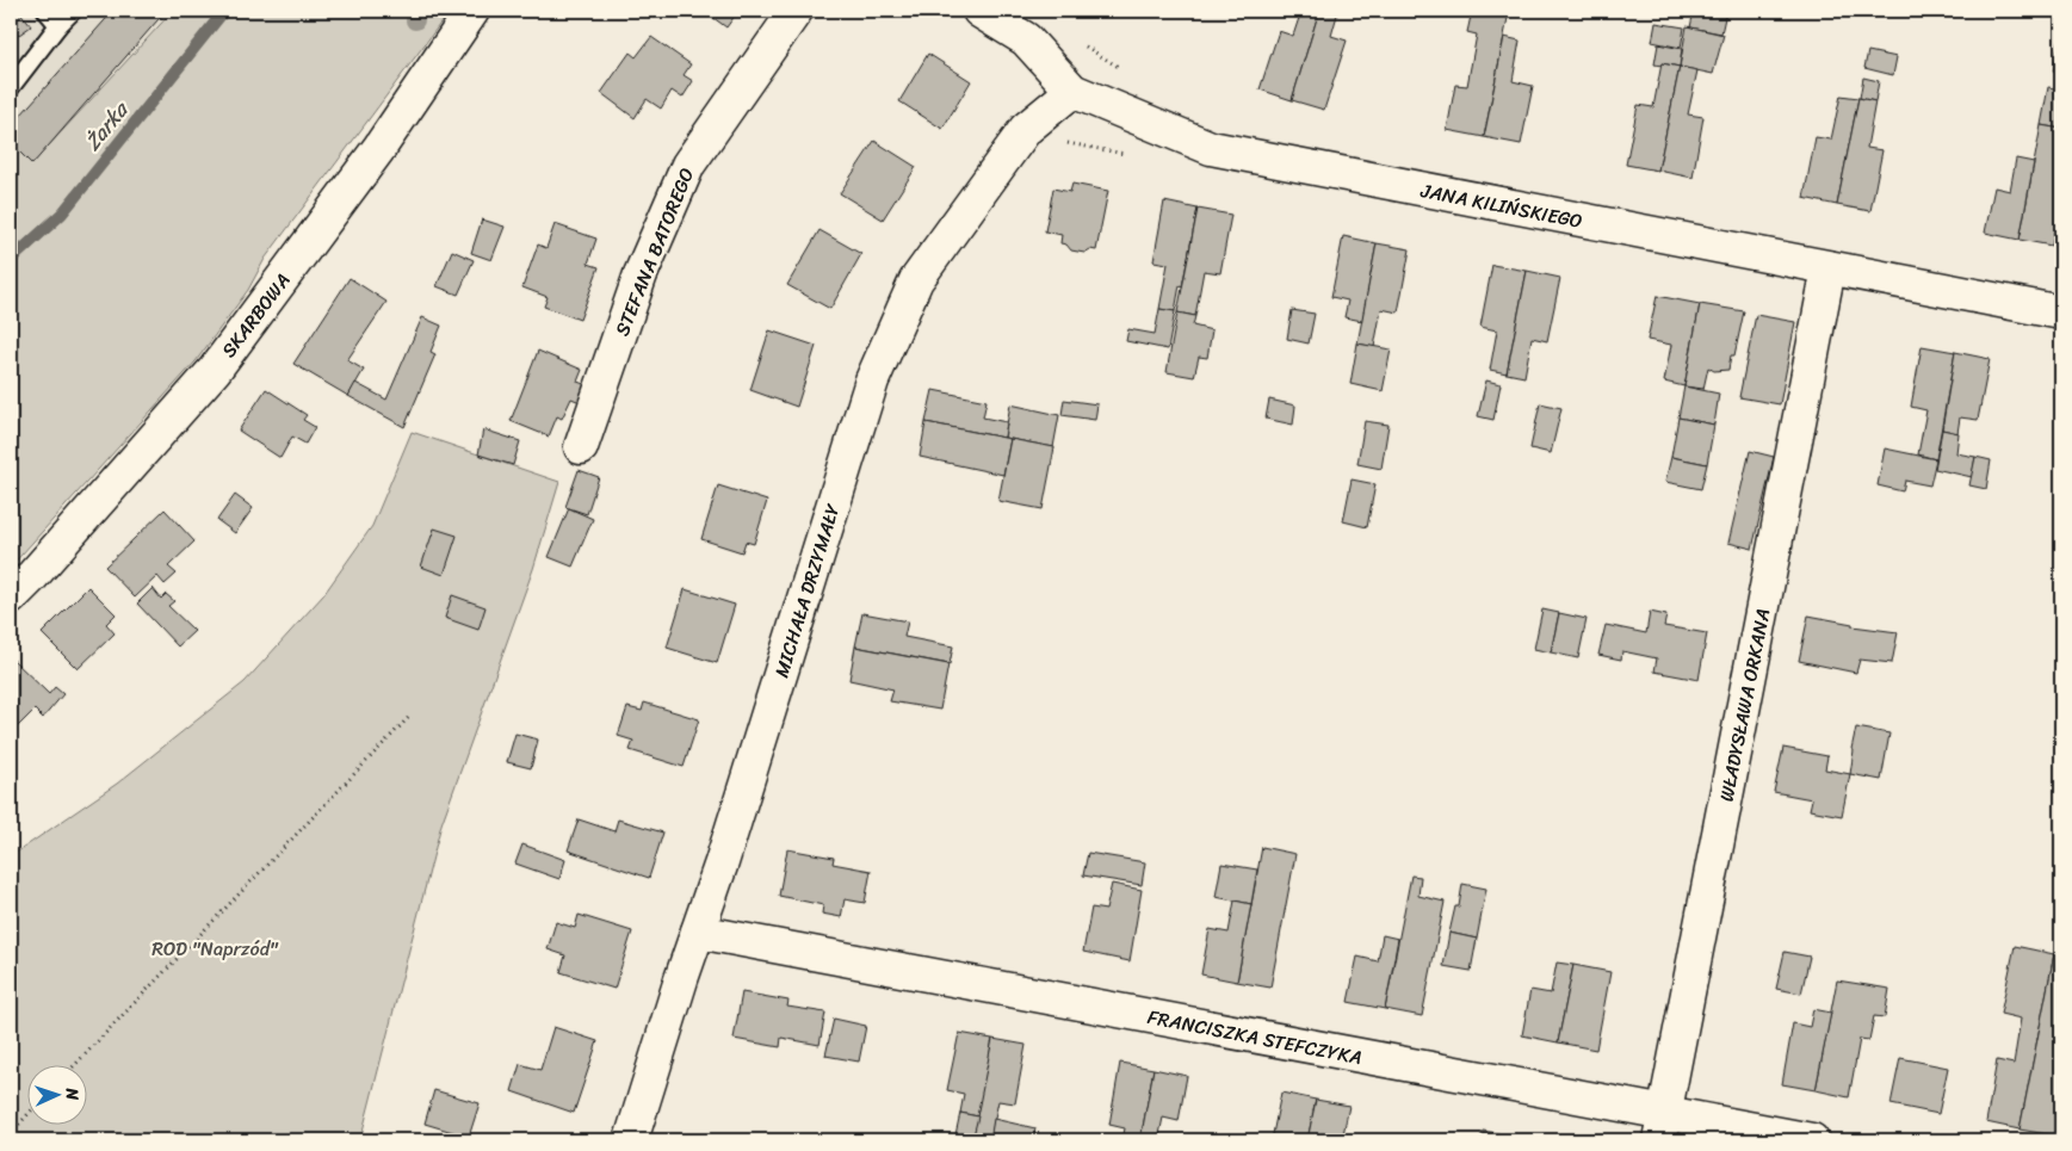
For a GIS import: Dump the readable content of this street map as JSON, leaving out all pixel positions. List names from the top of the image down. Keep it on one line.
{"streets":{"street":["JANA KILIŃSKIEGO","STEFANA BATOREGO","SKARBOWA","MICHAŁA DRZYMAŁY","WŁADYSŁAWA ORKANA","FRANCISZKA STEFCZYKA"]},"crossings":[["JANA KILIŃSKIEGO","MICHAŁA DRZYMAŁY"],["JANA KILIŃSKIEGO","WŁADYSŁAWA ORKANA"],["MICHAŁA DRZYMAŁY","FRANCISZKA STEFCZYKA"],["WŁADYSŁAWA ORKANA","FRANCISZKA STEFCZYKA"]],"water":["Żarka"],"parks":["ROD \"Naprzód\""],"north":"right"}
